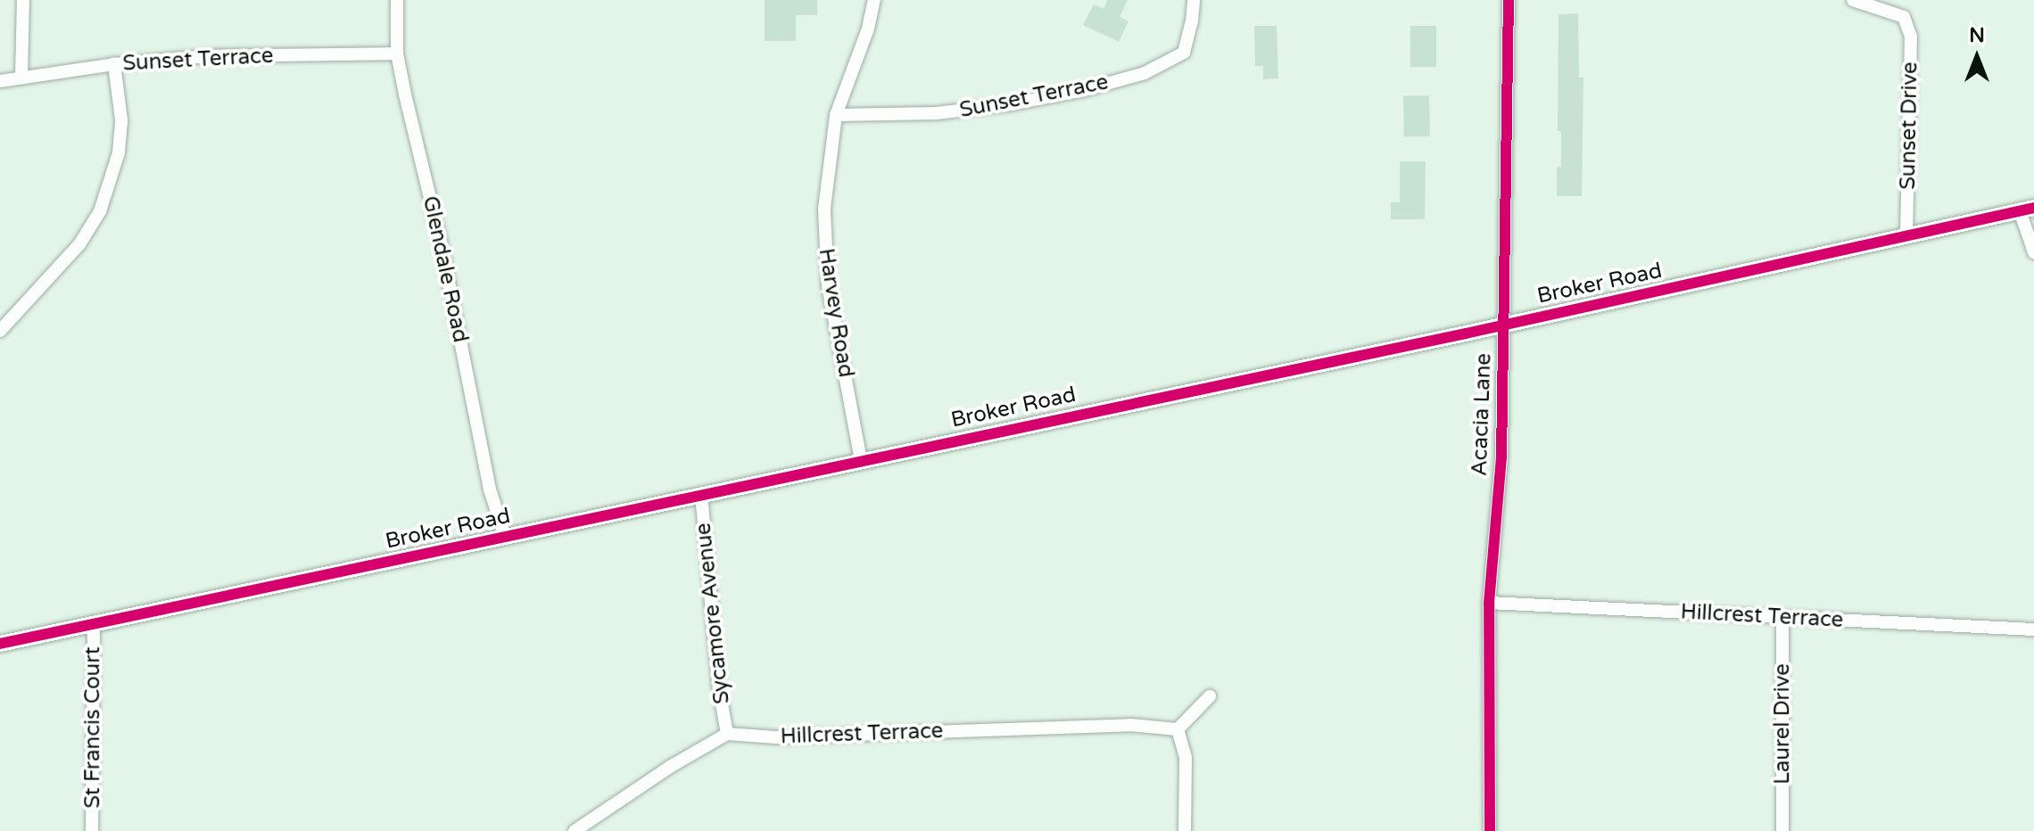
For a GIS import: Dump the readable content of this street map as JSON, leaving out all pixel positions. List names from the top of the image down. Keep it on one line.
{"streets":{"street":["Sunset Terrace","Sunset Drive","Glendale Road","Broker Road","Harvey Road","Acacia Lane","Sycamore Avenue","Hillcrest Terrace","Laurel Drive","St Francis Court"]},"crossings":[["Sunset Terrace","Glendale Road"],["Sunset Terrace","Harvey Road"],["Sunset Drive","Broker Road"],["Glendale Road","Broker Road"],["Broker Road","Harvey Road"],["Broker Road","Acacia Lane"],["Broker Road","Sycamore Avenue"],["Broker Road","St Francis Court"],["Acacia Lane","Hillcrest Terrace"],["Sycamore Avenue","Hillcrest Terrace"],["Hillcrest Terrace","Laurel Drive"]],"north":"top"}
